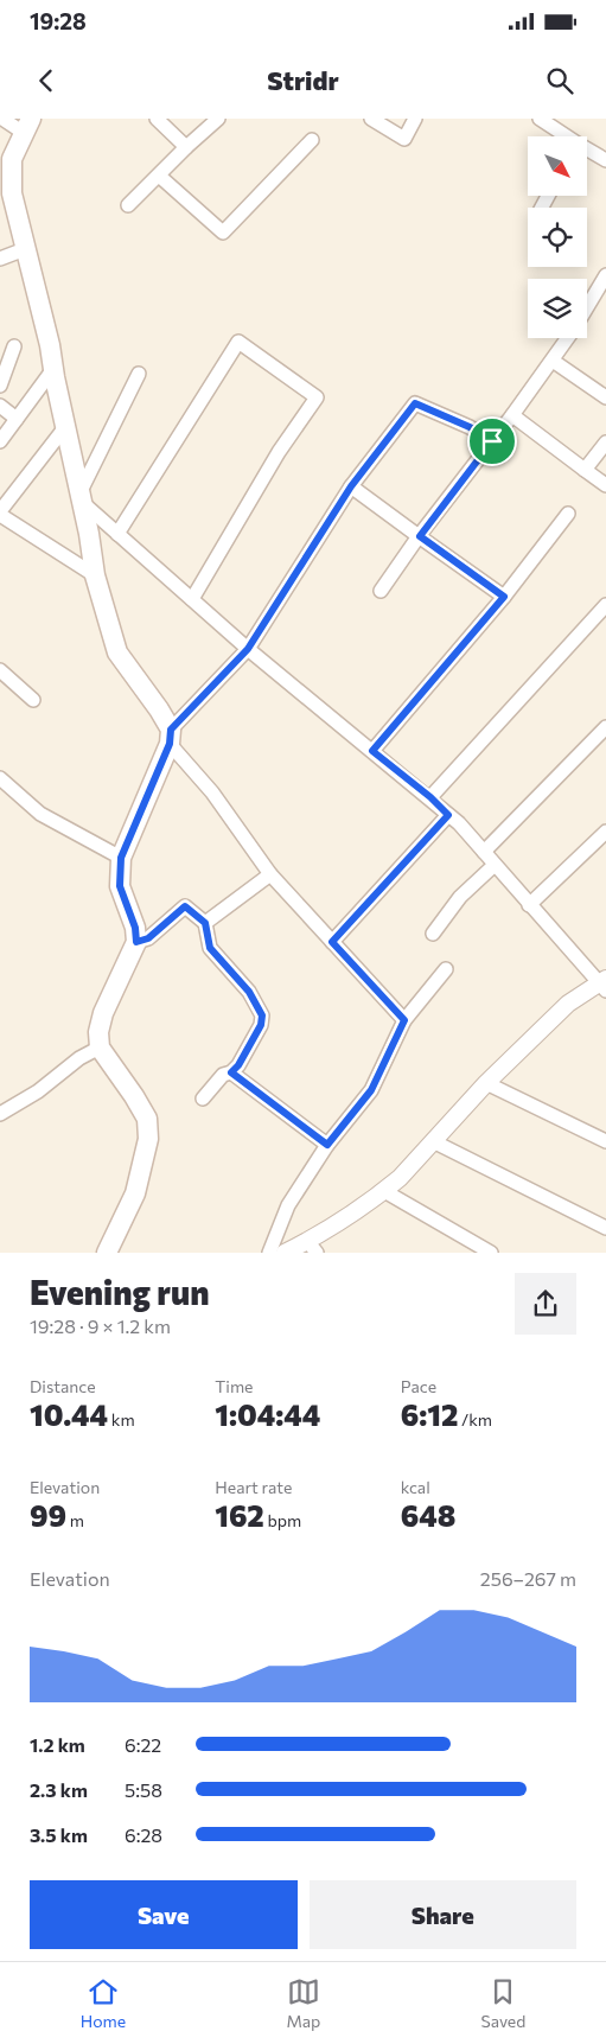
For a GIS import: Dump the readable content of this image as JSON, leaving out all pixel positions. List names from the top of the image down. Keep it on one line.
{"north":"bottom right","page":{"status":"19:28","header":"Stridr","heading":["Evening run","19:28 · 9 × 1.2 km"],"stats":[["Distance","10.44 km"],["Time","1:04:44"],["Pace","6:12 /km"],["Elevation","99 m"],["Heart rate","162 bpm"],["kcal","648"]],"chart":["Elevation","256–267 m"],"list":[{"name":"1.2 km","note":"6:22"},{"name":"2.3 km","note":"5:58"},{"name":"3.5 km","note":"6:28"}],"buttons":["Save","Share"],"tabs":["Home","Map","Saved"]}}
